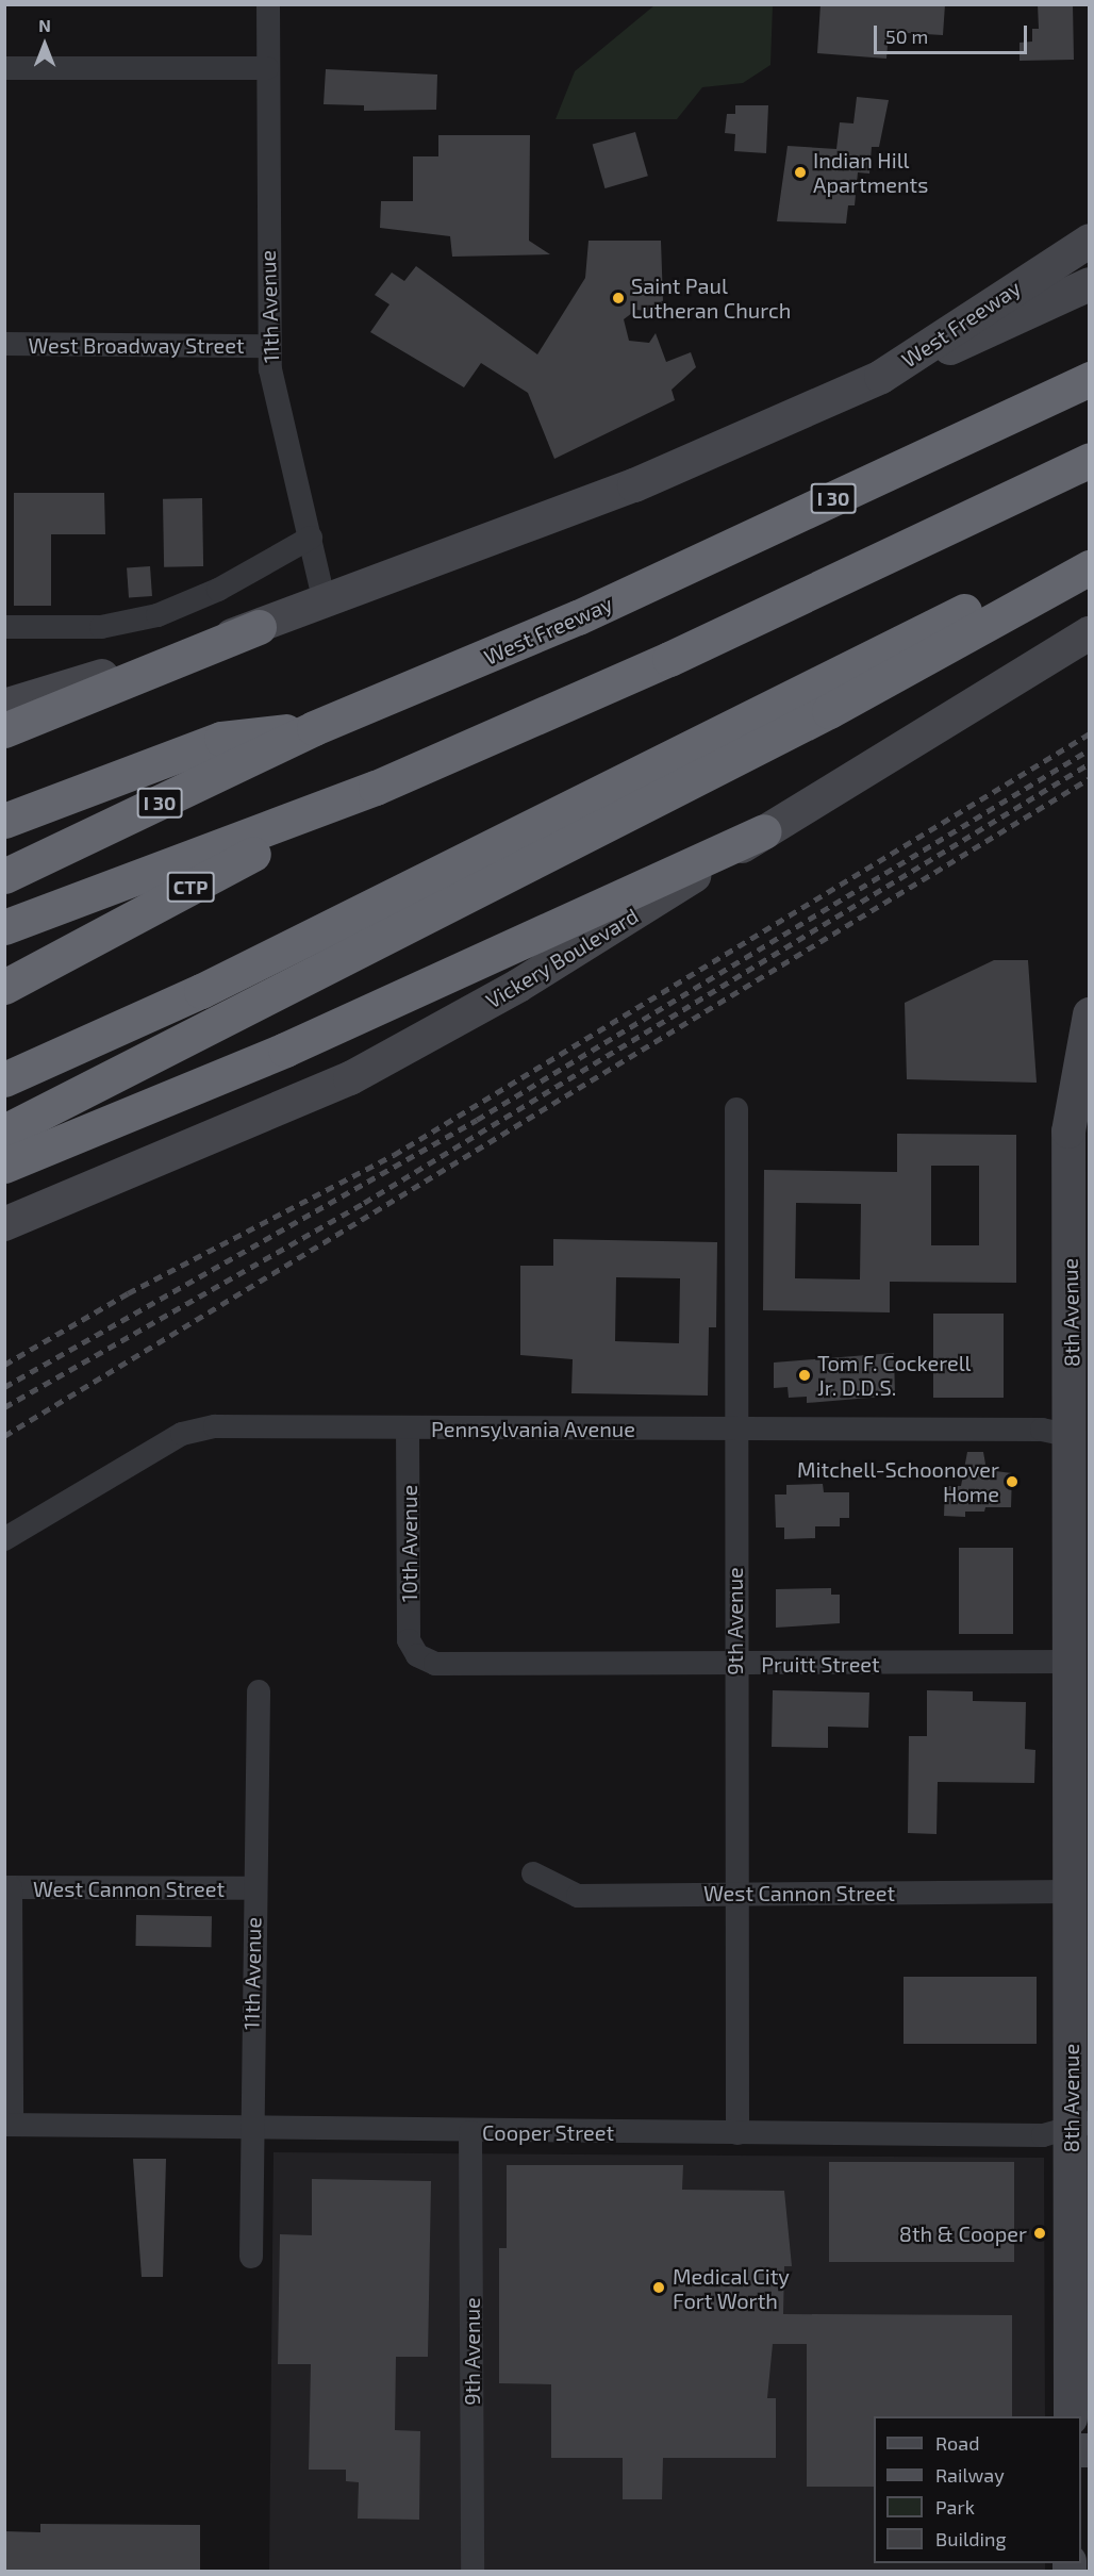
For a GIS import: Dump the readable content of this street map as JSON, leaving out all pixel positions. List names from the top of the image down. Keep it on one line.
{"streets":{"highway":["West Freeway","I 30","CTP"],"main road":["Vickery Boulevard","8th Avenue"],"street":["11th Avenue","West Broadway Street","Pennsylvania Avenue","10th Avenue","9th Avenue","Pruitt Street","West Cannon Street","Cooper Street"]},"crossings":[["11th Avenue","West Freeway"],["11th Avenue","West Broadway Street"],["11th Avenue","West Cannon Street"],["11th Avenue","Cooper Street"],["8th Avenue","Pennsylvania Avenue"],["8th Avenue","Pruitt Street"],["8th Avenue","West Cannon Street"],["8th Avenue","Cooper Street"],["Pennsylvania Avenue","10th Avenue"],["Pennsylvania Avenue","9th Avenue"],["10th Avenue","Pruitt Street"],["9th Avenue","Pruitt Street"],["9th Avenue","West Cannon Street"],["9th Avenue","Cooper Street"]],"places":["Indian Hill Apartments","Saint Paul Lutheran Church","Tom F. Cockerell Jr. D.D.S.","Mitchell-Schoonover Home","8th & Cooper","Medical City Fort Worth"],"legend":["Road","Railway","Park","Building"],"scale_bar":"50 m","north":"top"}
